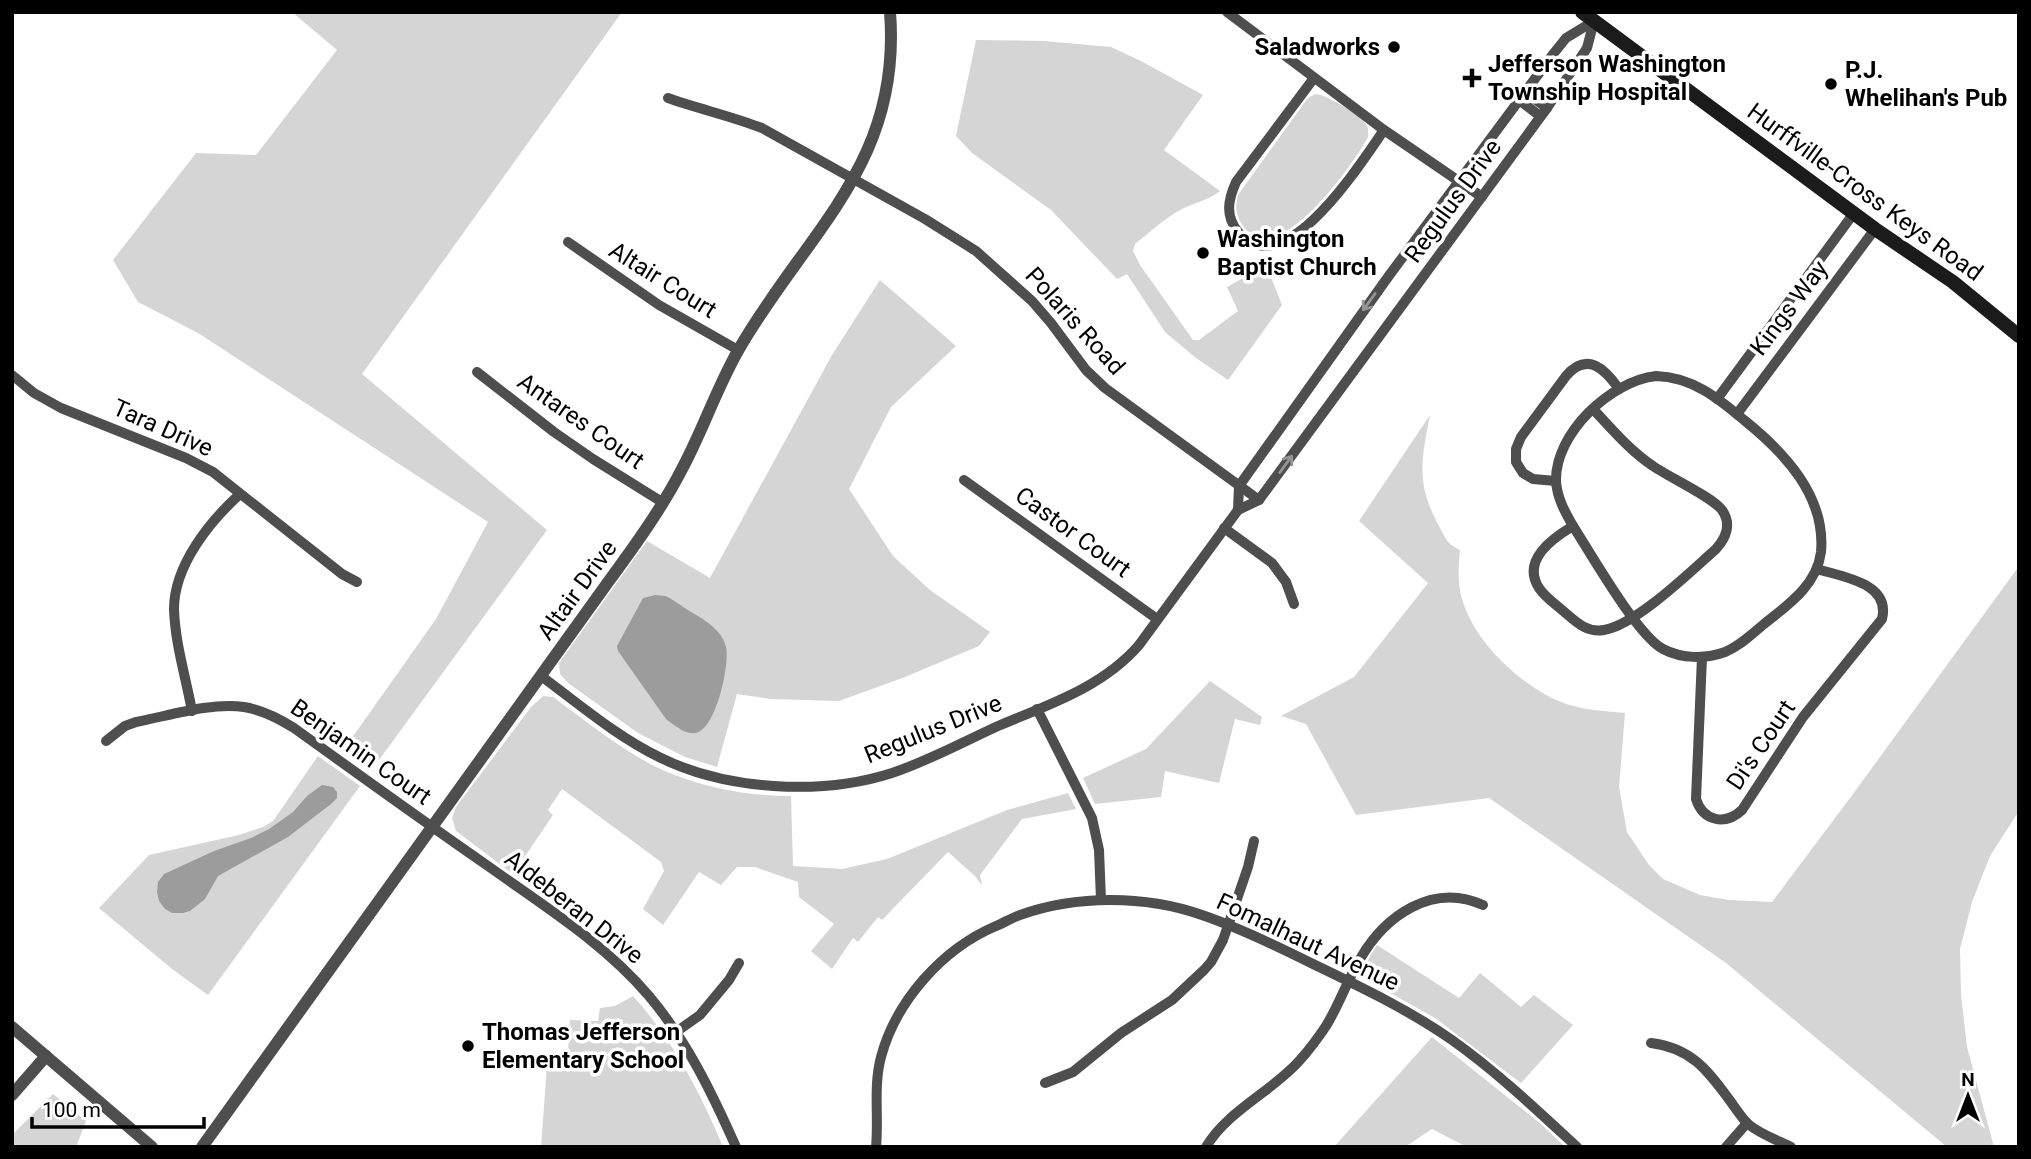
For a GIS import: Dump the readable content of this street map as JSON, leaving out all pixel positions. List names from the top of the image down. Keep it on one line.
{"streets":{"main road":["Hurffville-Cross Keys Road"],"street":["Regulus Drive","Altair Court","Kings Way","Polaris Road","Antares Court","Tara Drive","Castor Court","Altair Drive","Di's Court","Benjamin Court","Aldeberan Drive","Fomalhaut Avenue"]},"crossings":[["Hurffville-Cross Keys Road","Regulus Drive"],["Hurffville-Cross Keys Road","Kings Way"],["Regulus Drive","Polaris Road"],["Regulus Drive","Castor Court"],["Regulus Drive","Altair Drive"],["Altair Court","Altair Drive"],["Polaris Road","Altair Drive"],["Antares Court","Altair Drive"],["Altair Drive","Benjamin Court"],["Altair Drive","Aldeberan Drive"],["Benjamin Court","Aldeberan Drive"]],"places":{"other":["Saladworks","P.J. Whelihan's Pub","Washington Baptist Church","Thomas Jefferson Elementary School"],"health":["Jefferson Washington Township Hospital"]},"scale_bar":"100 m","north":"top"}
